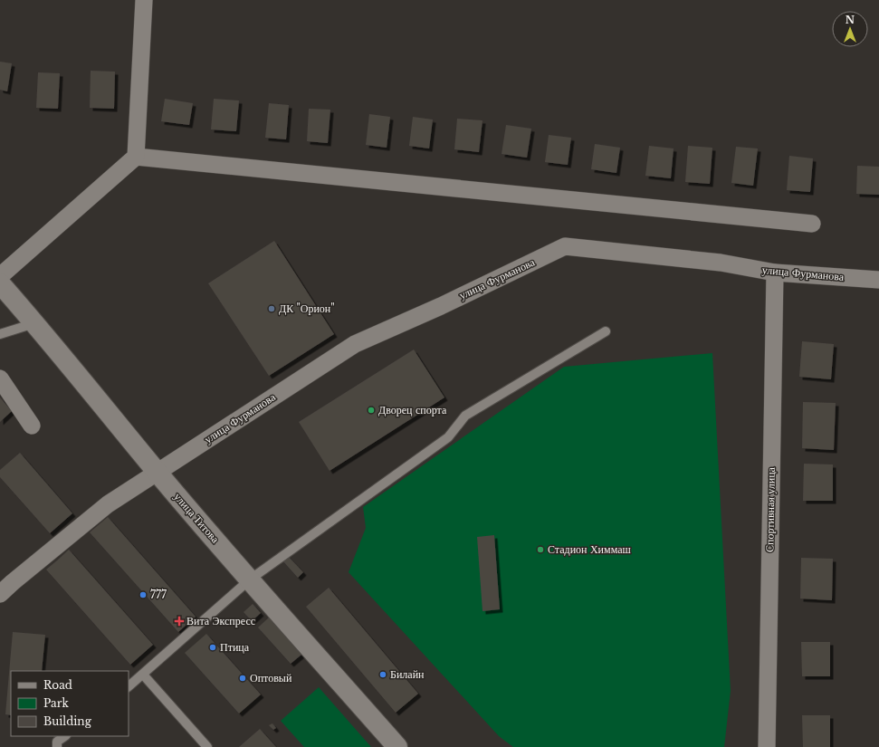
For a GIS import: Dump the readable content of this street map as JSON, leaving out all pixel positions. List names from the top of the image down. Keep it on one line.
{"streets":{"street":["улица Фурманова","Спортивная улица","улица Титова"]},"crossings":[["улица Фурманова","Спортивная улица"],["улица Фурманова","улица Титова"]],"places":{"other":["ДК \"Орион\"","Дворец спорта","Стадион Химмаш","777","Птица","Билайн","Оптовый"],"health":["Вита Экспресс"]},"legend":["Road","Park","Building"],"north":"top"}
